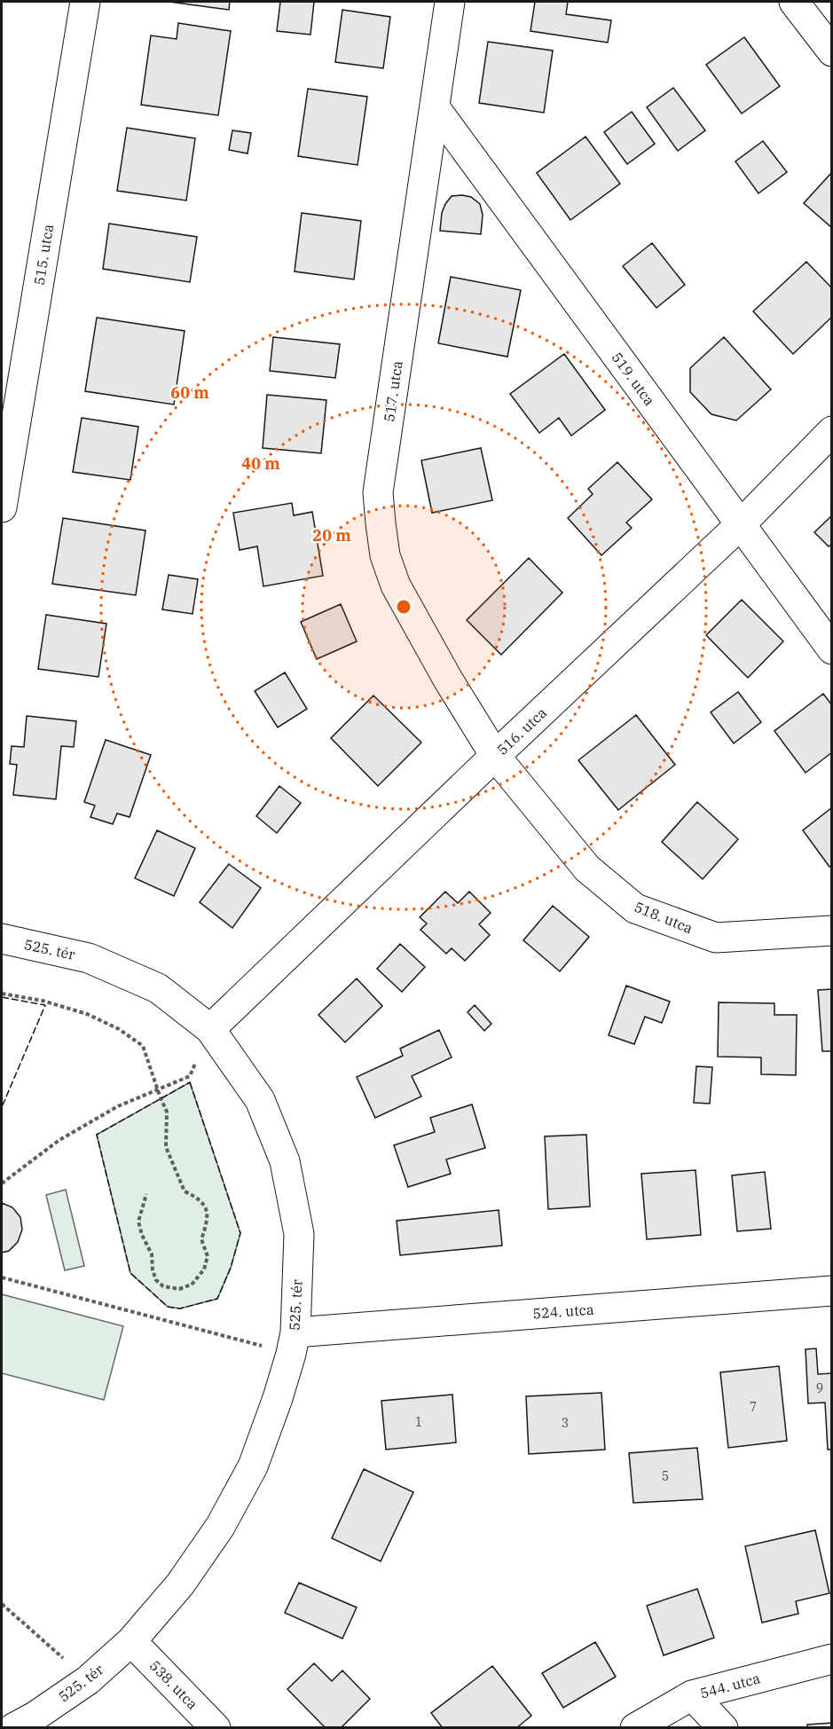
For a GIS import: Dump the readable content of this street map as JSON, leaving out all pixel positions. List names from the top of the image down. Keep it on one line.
{"streets":{"street":["515. utca","519. utca","517. utca","516. utca","518. utca","525. tér","524. utca","538. utca","544. utca"]},"crossings":[["519. utca","517. utca"],["519. utca","516. utca"],["517. utca","516. utca"],["517. utca","518. utca"],["516. utca","518. utca"],["516. utca","525. tér"],["525. tér","524. utca"],["525. tér","538. utca"]],"house_numbers":["9","7","1","3","5"],"rings":["60 m","40 m","20 m"]}
